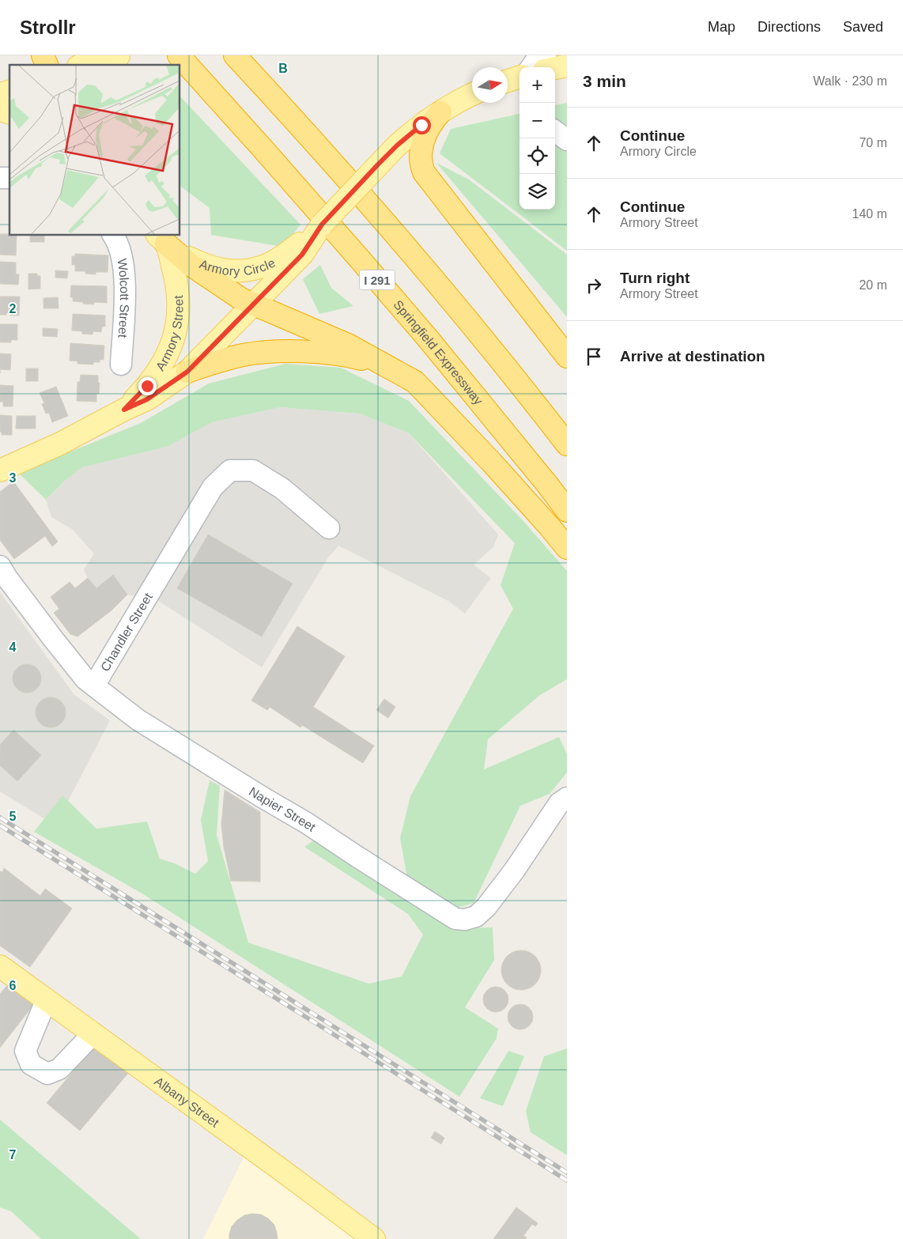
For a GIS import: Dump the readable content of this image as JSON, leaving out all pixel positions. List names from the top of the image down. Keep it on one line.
{"streets":{"highway":["I 291","Springfield Expressway"],"main road":["Armory Circle","Armory Street","Albany Street"],"street":["Wolcott Street","Chandler Street","Napier Street"]},"crossings":[["Armory Circle","Armory Street"],["Chandler Street","Napier Street"]],"north":"right","page":{"header":"Strollr","nav":["Map","Directions","Saved"],"heading":["3 min","Walk · 230 m"],"map_buttons":["+","−"],"list":[["Continue","Armory Circle","70 m"],["Continue","Armory Street","140 m"],["Turn right","Armory Street","20 m"],"Arrive at destination"]},"grid":{"columns":["B"],"rows":["2","3","4","5","6","7"]}}
